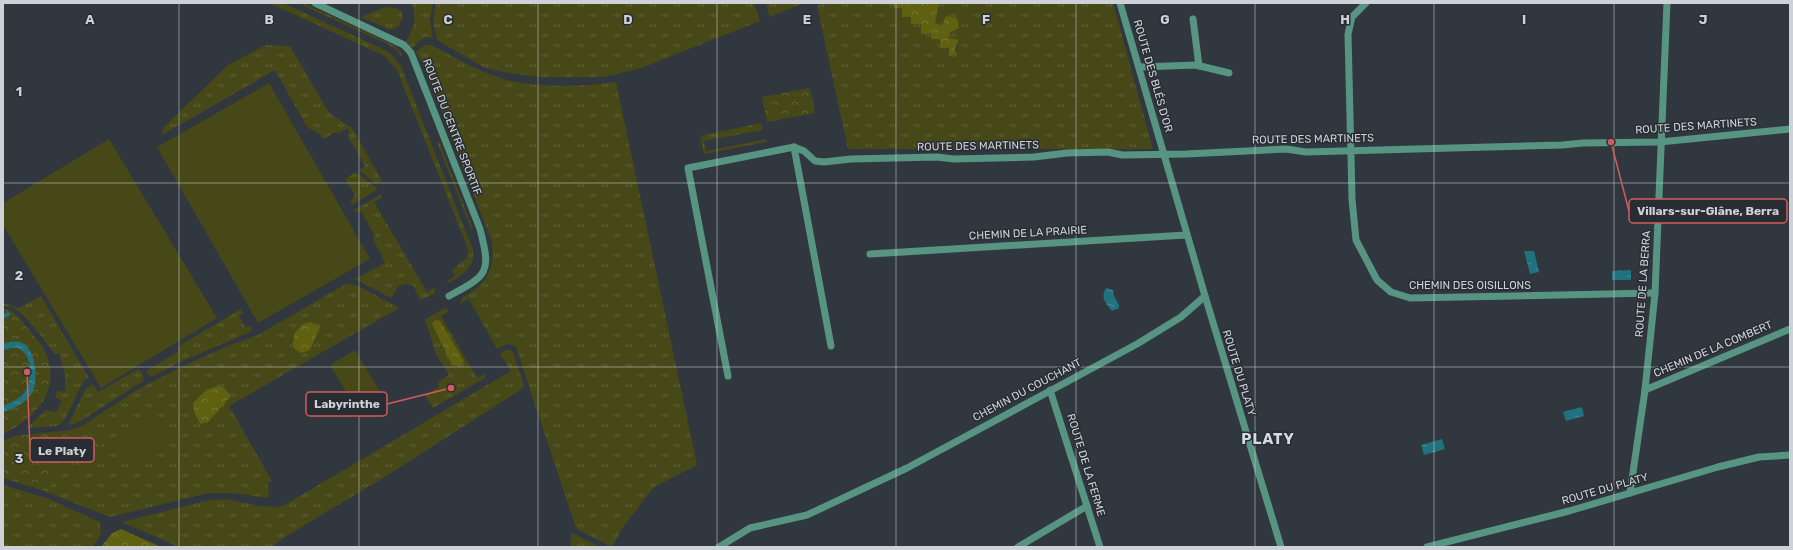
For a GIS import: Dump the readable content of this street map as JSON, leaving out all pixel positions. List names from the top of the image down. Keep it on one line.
{"streets":{"street":["ROUTE DES BLÉS D'OR","ROUTE DES MARTINETS","ROUTE DU CENTRE SPORTIF","CHEMIN DE LA PRAIRIE","ROUTE DE LA BERRA","CHEMIN DES OISILLONS","CHEMIN DE LA COMBERT","ROUTE DU PLATY","CHEMIN DU COUCHANT","ROUTE DE LA FERME"]},"crossings":[["ROUTE DES BLÉS D'OR","ROUTE DES MARTINETS"],["ROUTE DES MARTINETS","ROUTE DE LA BERRA"],["ROUTE DES MARTINETS","CHEMIN DES OISILLONS"],["ROUTE DE LA BERRA","CHEMIN DES OISILLONS"],["ROUTE DE LA BERRA","CHEMIN DE LA COMBERT"],["ROUTE DE LA BERRA","ROUTE DU PLATY"],["ROUTE DU PLATY","CHEMIN DU COUCHANT"],["CHEMIN DU COUCHANT","ROUTE DE LA FERME"]],"districts":["PLATY"],"places":["Villars-sur-Glâne, Berra","Le Platy","Labyrinthe"],"grid":{"columns":["A","B","C","D","E","F","G","H","I","J"],"rows":["1","2","3"]}}
